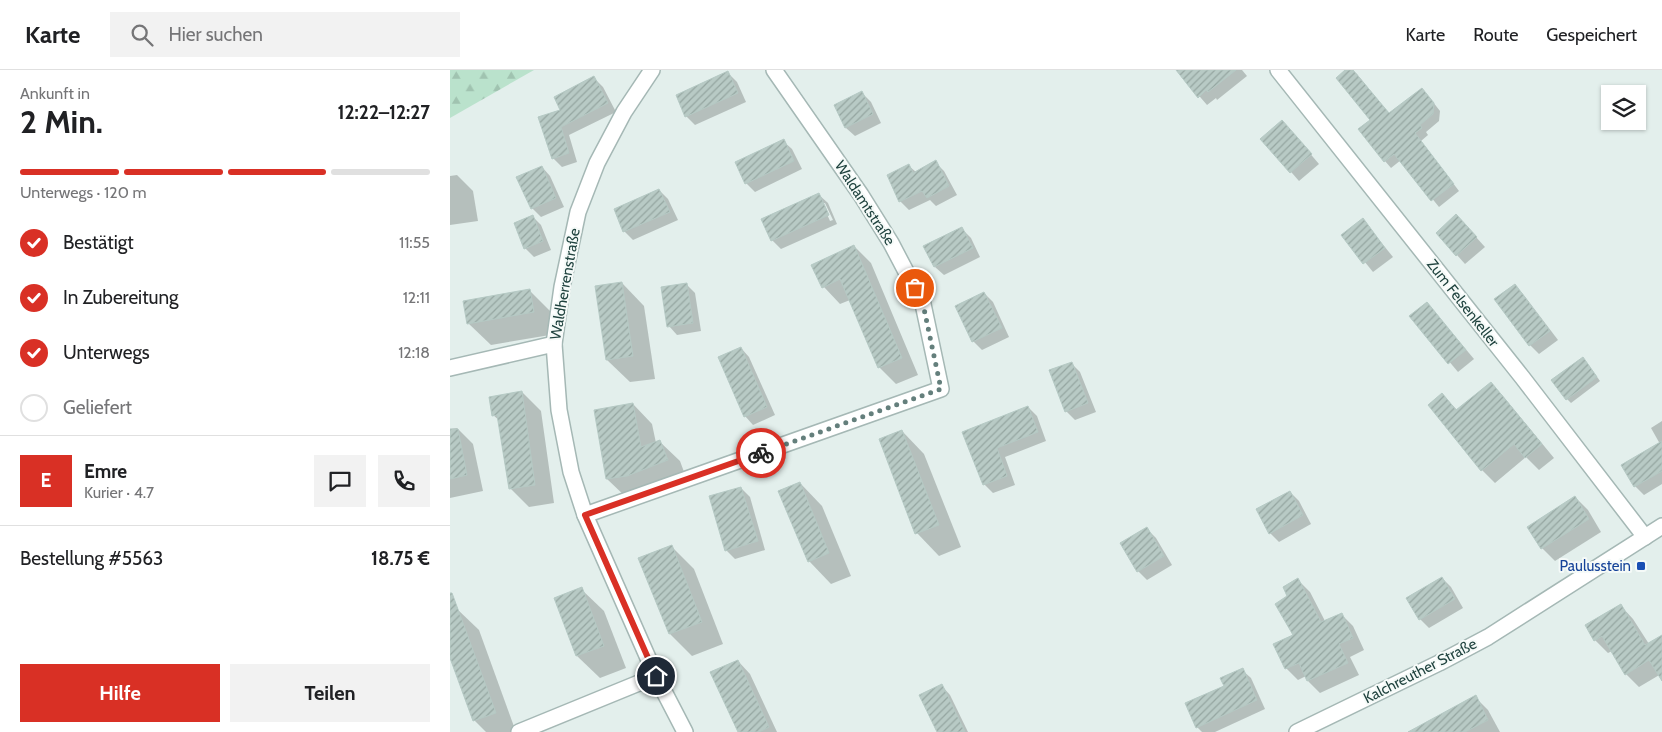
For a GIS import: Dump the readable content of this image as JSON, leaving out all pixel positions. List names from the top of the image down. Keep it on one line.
{"streets":{"street":["Waldamtstraße","Waldherrenstraße","Zum Felsenkeller","Kalchreuther Straße"]},"crossings":[["Waldamtstraße","Waldherrenstraße"],["Zum Felsenkeller","Kalchreuther Straße"]],"places":{"transit":["Paulusstein"]},"page":{"header":"Karte","search":"Hier suchen","nav":["Karte","Route","Gespeichert"],"heading":["2 Min.","Ankunft in","12:22–12:27"],"panel":["Emre","Kurier · 4.7","Bestellung #5563","18.75 €"],"bar":"Unterwegs · 120 m","list":[["Bestätigt","11:55"],["In Zubereitung","12:11"],["Unterwegs","12:18"],"Geliefert"],"round":"E","buttons":["Hilfe","Teilen"]}}
